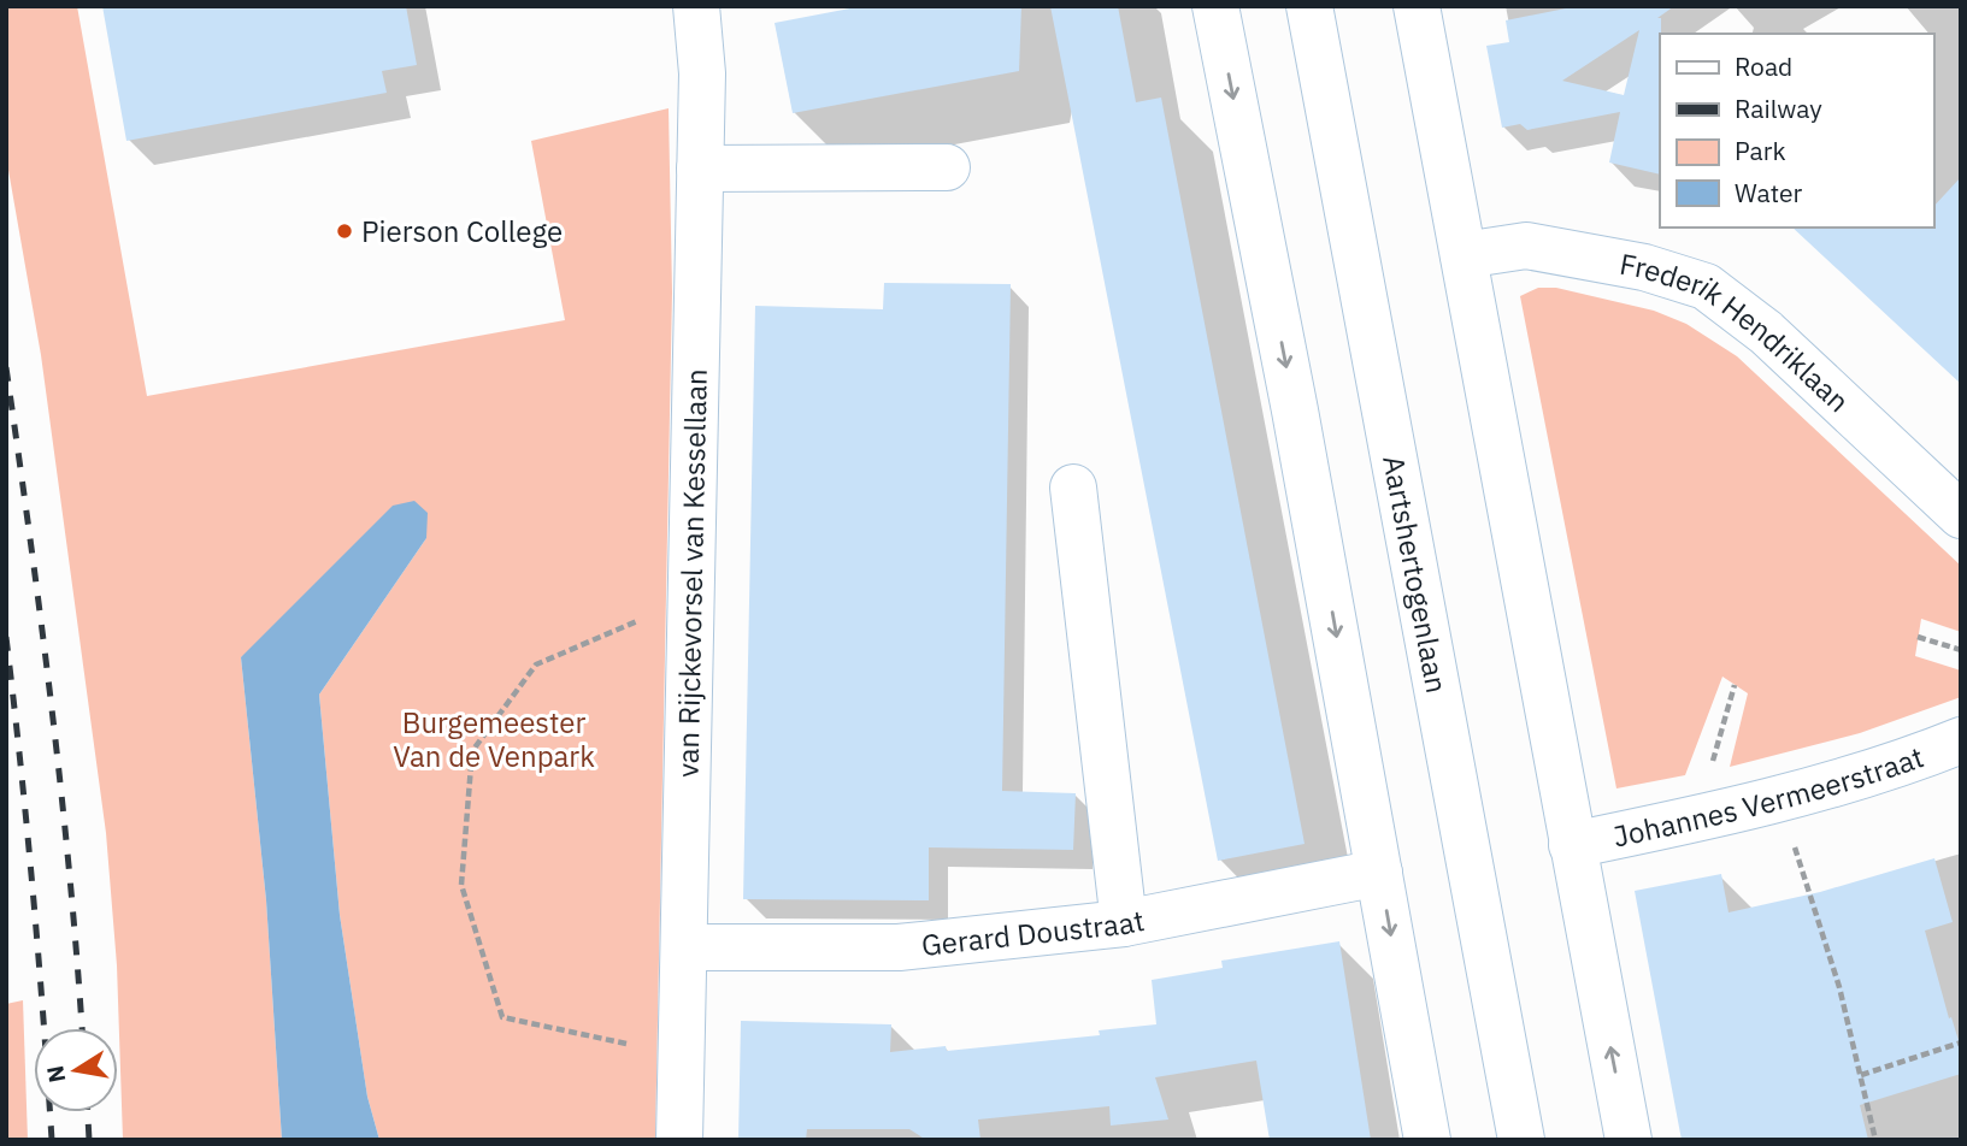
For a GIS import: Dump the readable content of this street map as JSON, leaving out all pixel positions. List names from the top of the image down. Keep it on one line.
{"streets":{"street":["Frederik Hendriklaan","van Rijckevorsel van Kessellaan","Aartshertogenlaan","Johannes Vermeerstraat","Gerard Doustraat"]},"crossings":[["van Rijckevorsel van Kessellaan","Gerard Doustraat"]],"parks":["Burgemeester Van de Venpark"],"places":["Pierson College"],"legend":["Road","Railway","Park","Water"],"north":"left"}
